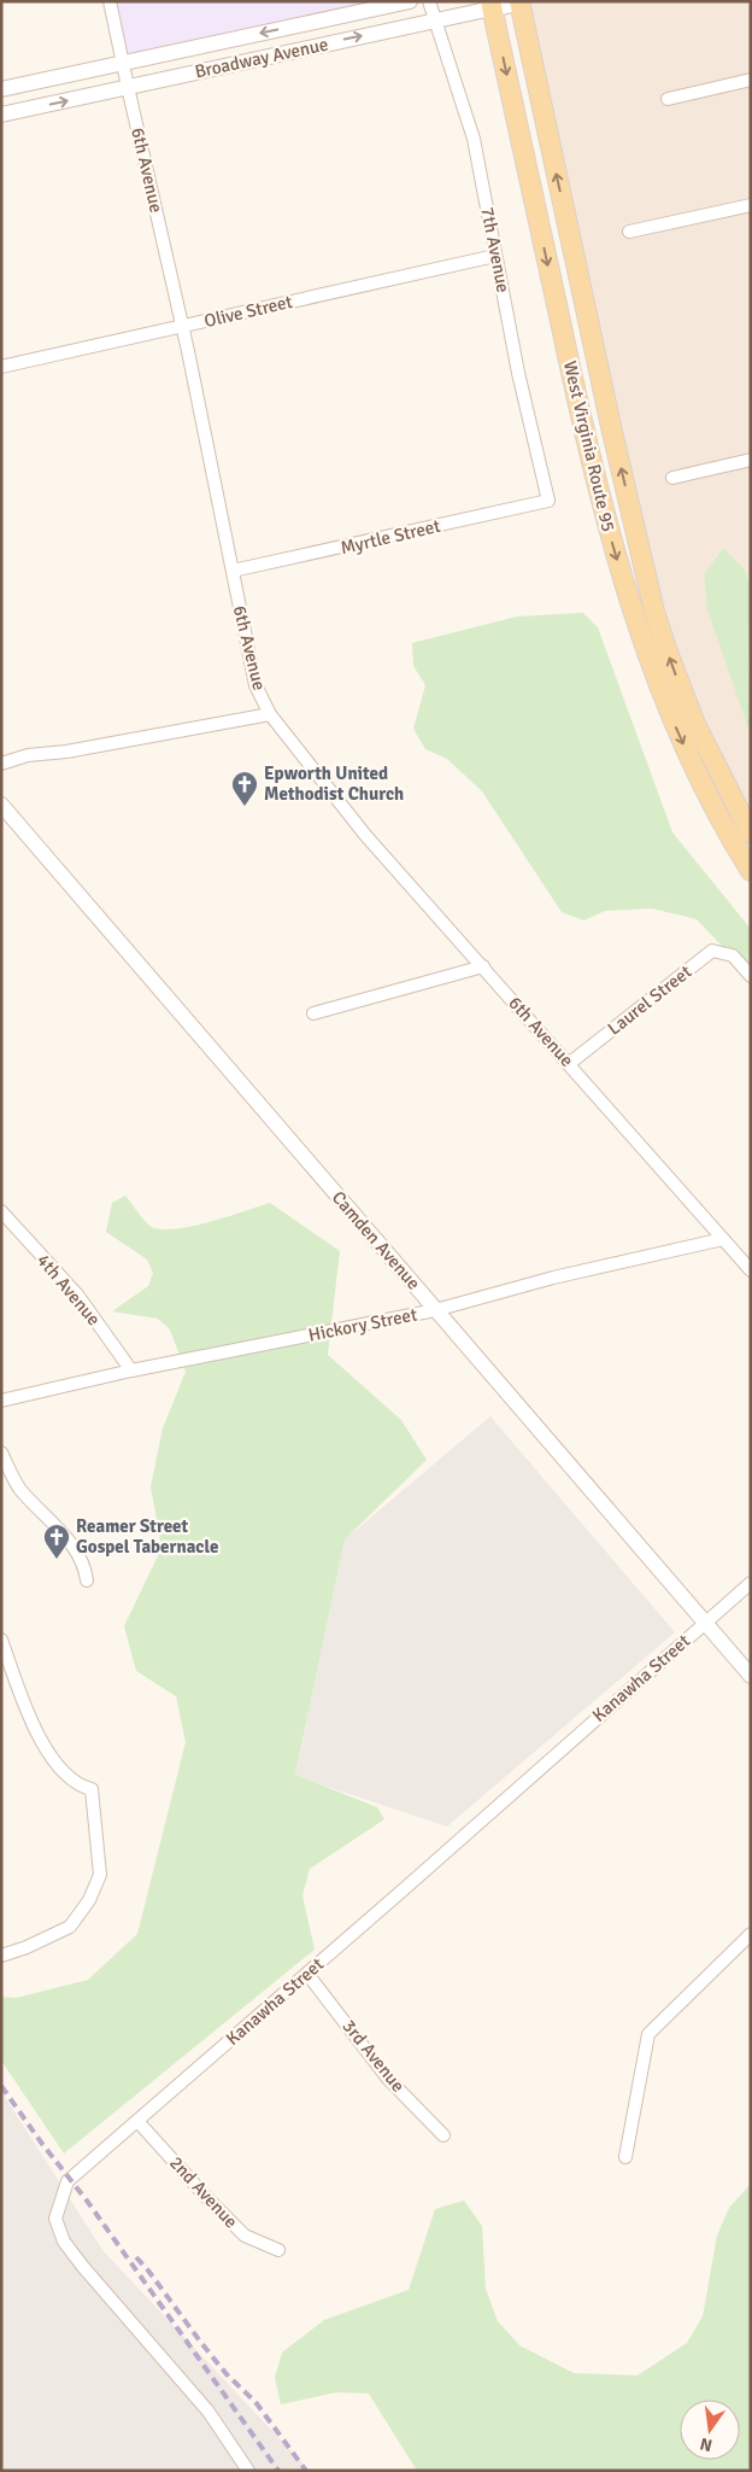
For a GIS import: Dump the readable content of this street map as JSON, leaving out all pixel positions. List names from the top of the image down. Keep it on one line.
{"streets":{"main road":["Broadway Avenue","West Virginia Route 95"],"street":["6th Avenue","7th Avenue","Olive Street","Myrtle Street","Laurel Street","Camden Avenue","4th Avenue","Hickory Street","Kanawha Street","3rd Avenue","2nd Avenue"]},"crossings":[["Broadway Avenue","6th Avenue"],["Broadway Avenue","7th Avenue"],["Broadway Avenue","West Virginia Route 95"],["6th Avenue","Olive Street"],["6th Avenue","Myrtle Street"],["6th Avenue","Laurel Street"],["6th Avenue","Hickory Street"],["7th Avenue","Olive Street"],["7th Avenue","Myrtle Street"],["Camden Avenue","Hickory Street"],["Camden Avenue","Kanawha Street"],["4th Avenue","Hickory Street"],["Kanawha Street","3rd Avenue"],["Kanawha Street","2nd Avenue"]],"places":{"church":["Epworth United Methodist Church","Reamer Street Gospel Tabernacle"]},"north":"bottom"}
